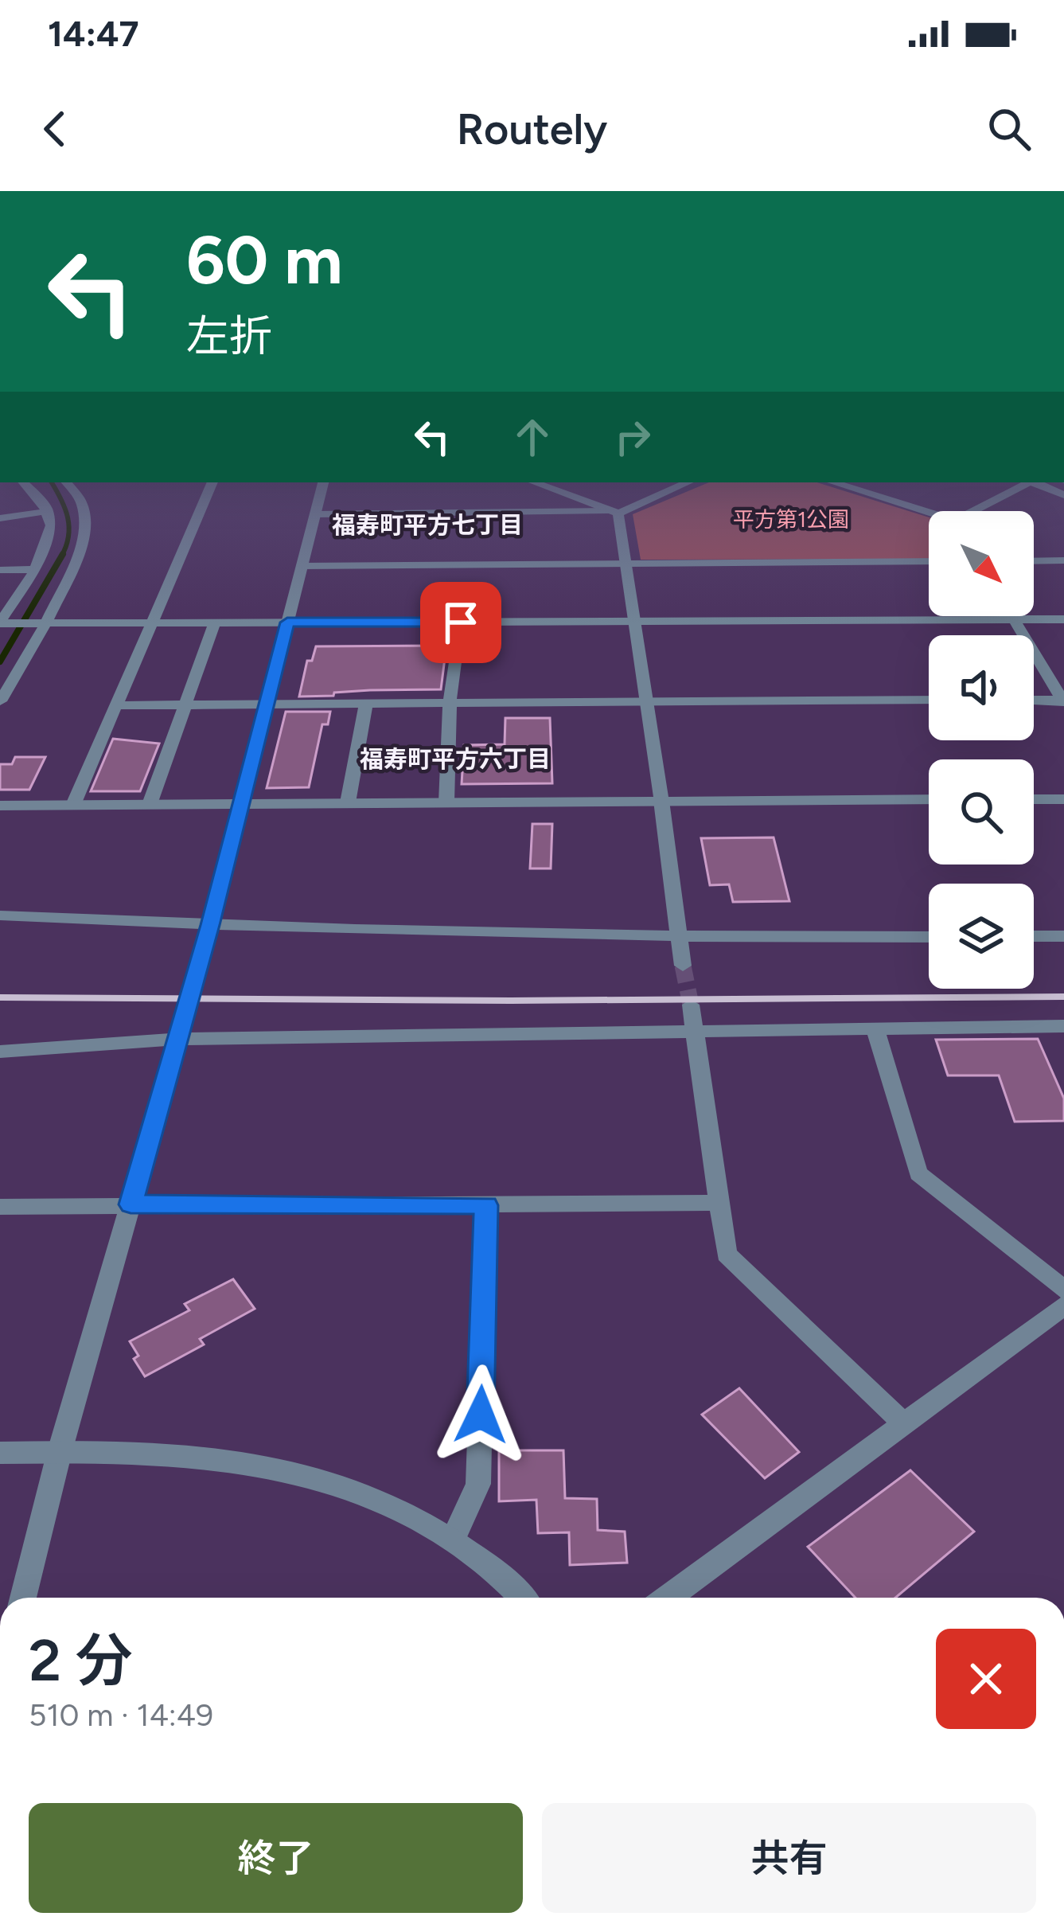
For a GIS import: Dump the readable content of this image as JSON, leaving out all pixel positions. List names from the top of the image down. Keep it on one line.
{"districts":["福寿町平方七丁目","福寿町平方六丁目"],"parks":["平方第1公園"],"north":"bottom right","page":{"status":"14:47","header":"Routely","turn":["60 m","左折"],"heading":["2 分","510 m · 14:49"],"buttons":["終了","共有"]}}
